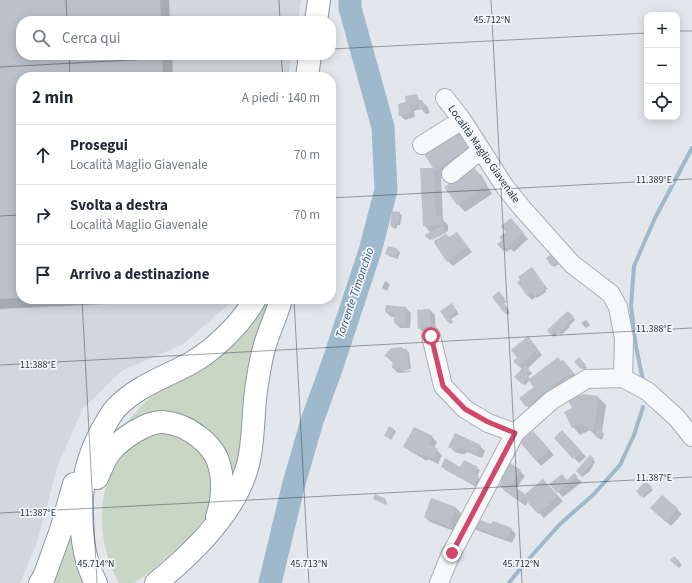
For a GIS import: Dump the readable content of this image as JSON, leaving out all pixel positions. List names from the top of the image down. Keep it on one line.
{"streets":{"street":["Località Maglio Giavenale"]},"water":["Torrente Timonchio"],"page":{"map_buttons":["+","−"],"search":"Cerca qui","heading":["2 min","A piedi · 140 m"],"list":[["Prosegui","Località Maglio Giavenale","70 m"],["Svolta a destra","Località Maglio Giavenale","70 m"],"Arrivo a destinazione"]},"coordinates":["45.712°N","11.389°E","11.388°E","11.387°E","45.714°N","45.713°N"]}
